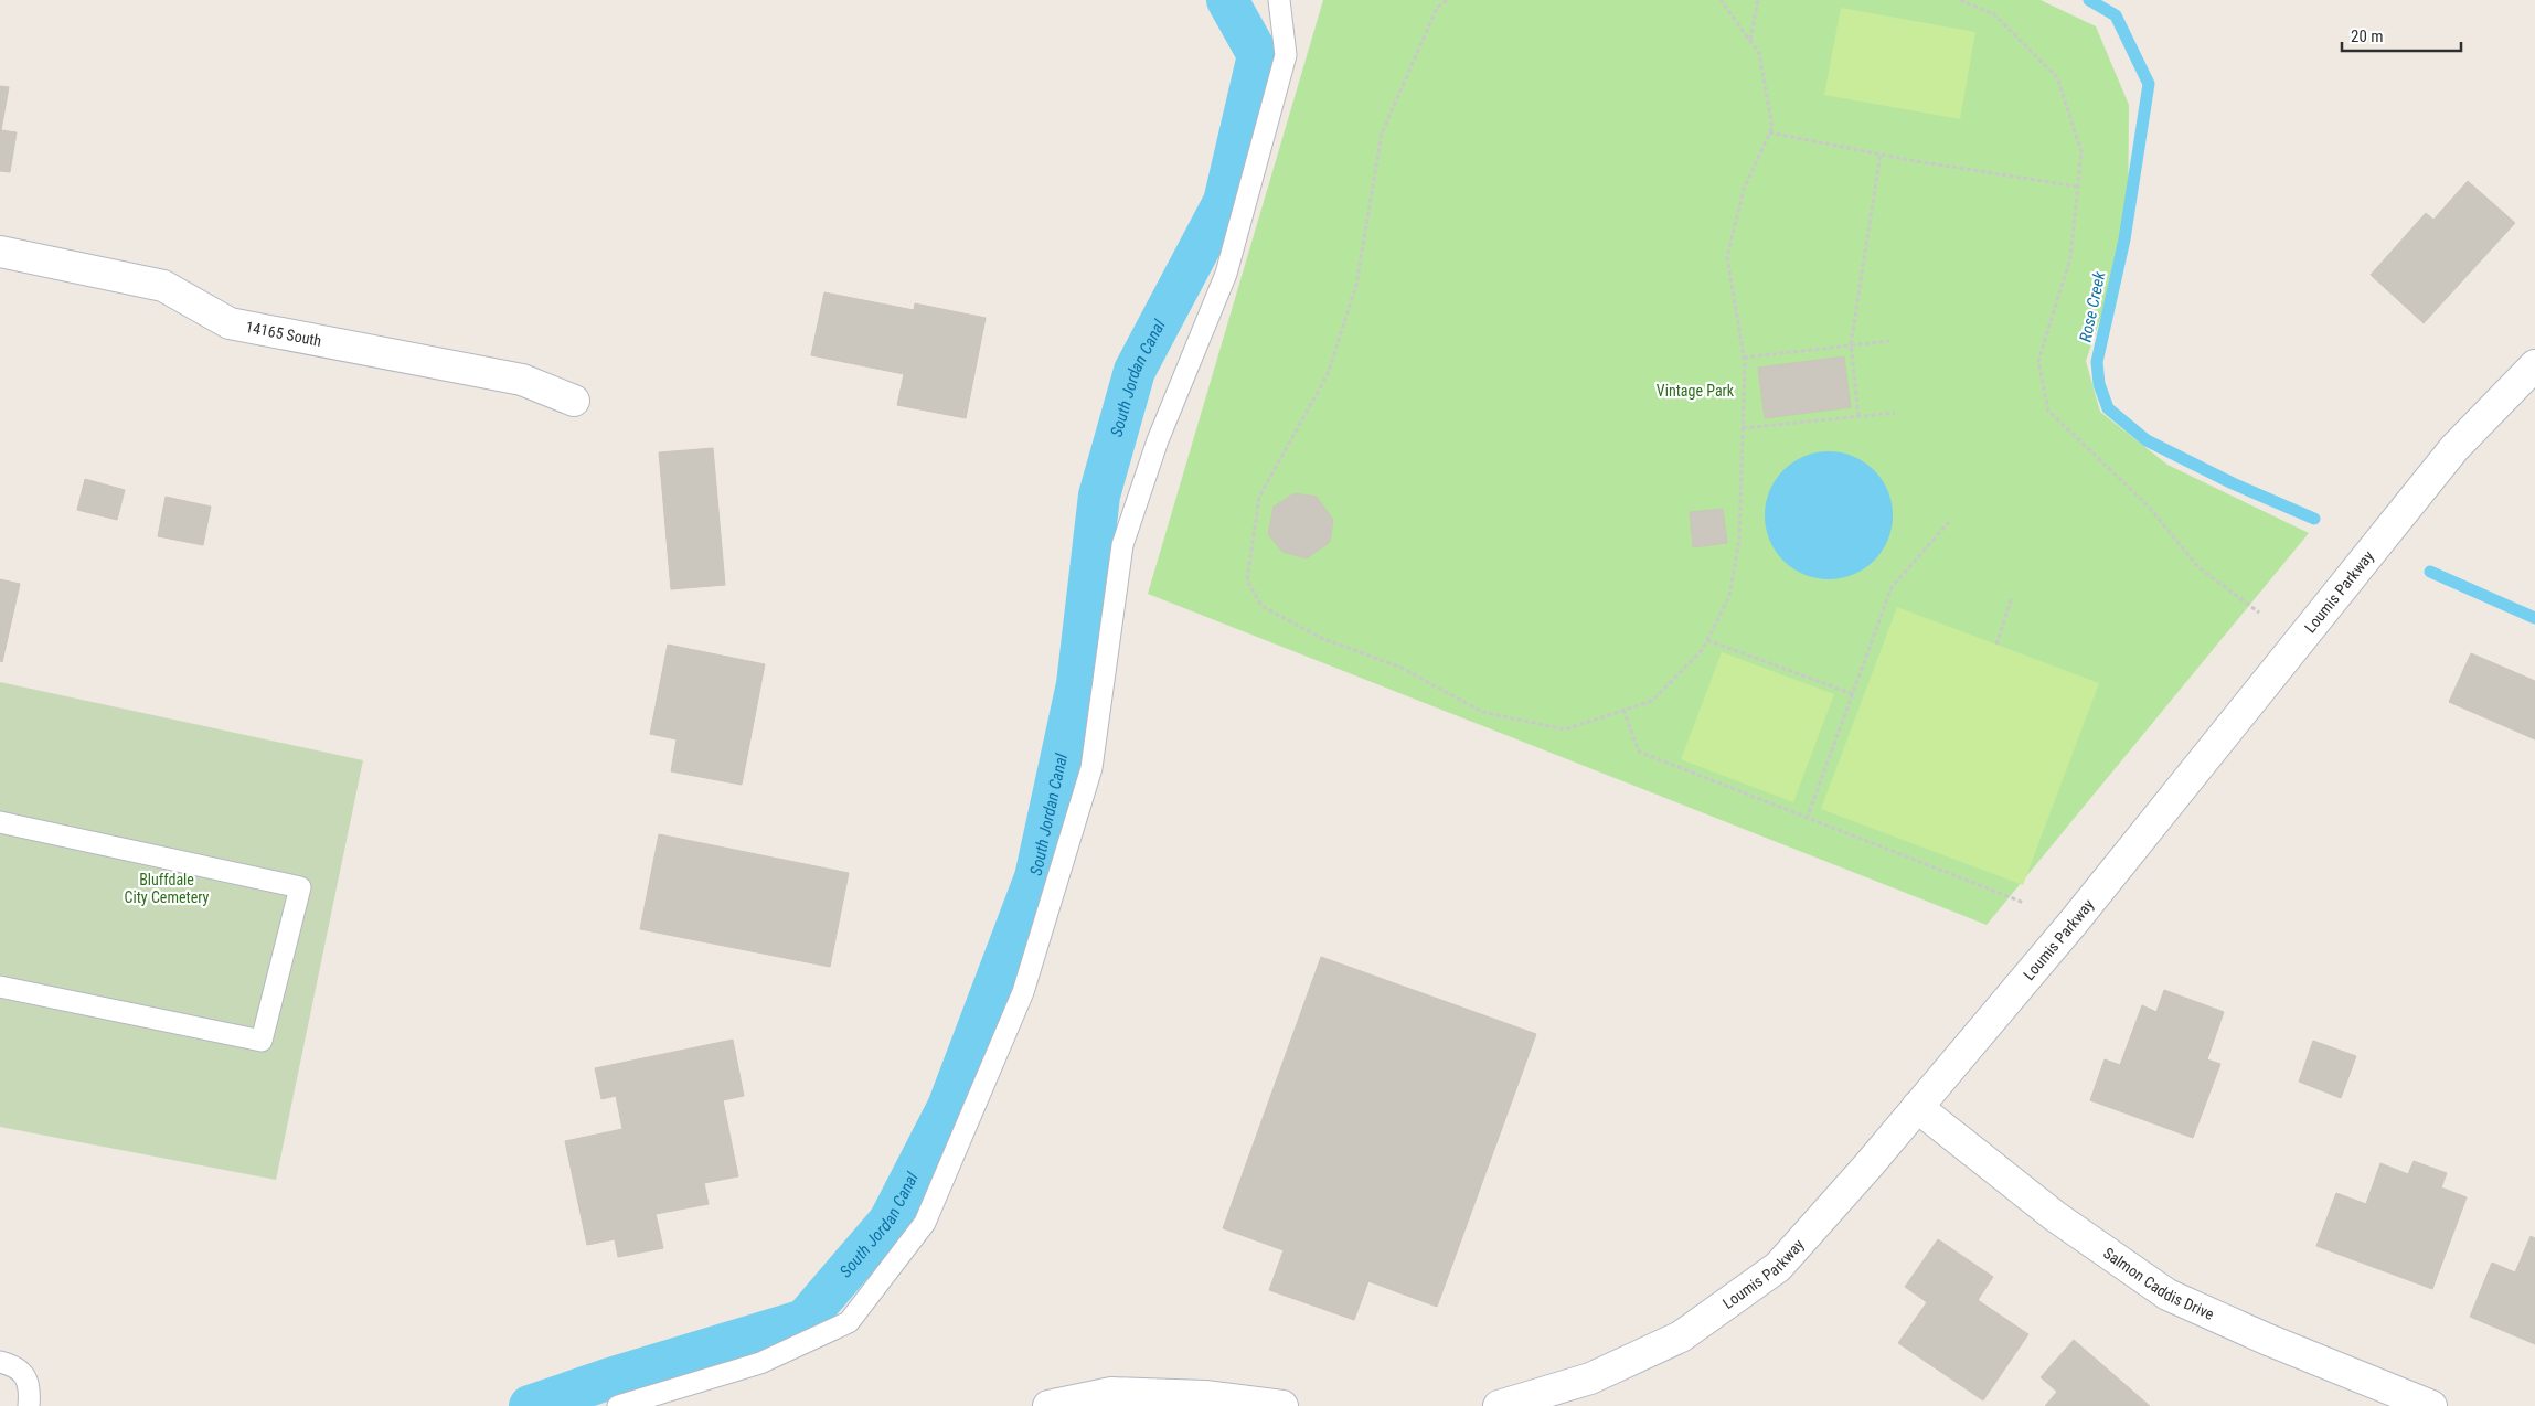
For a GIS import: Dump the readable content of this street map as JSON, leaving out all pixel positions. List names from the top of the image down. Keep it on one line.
{"streets":{"street":["14165 South","Loumis Parkway","Salmon Caddis Drive"]},"crossings":[["Loumis Parkway","Salmon Caddis Drive"]],"water":["Rose Creek","South Jordan Canal"],"parks":["Vintage Park","Bluffdale City Cemetery"],"scale_bar":"20 m"}
